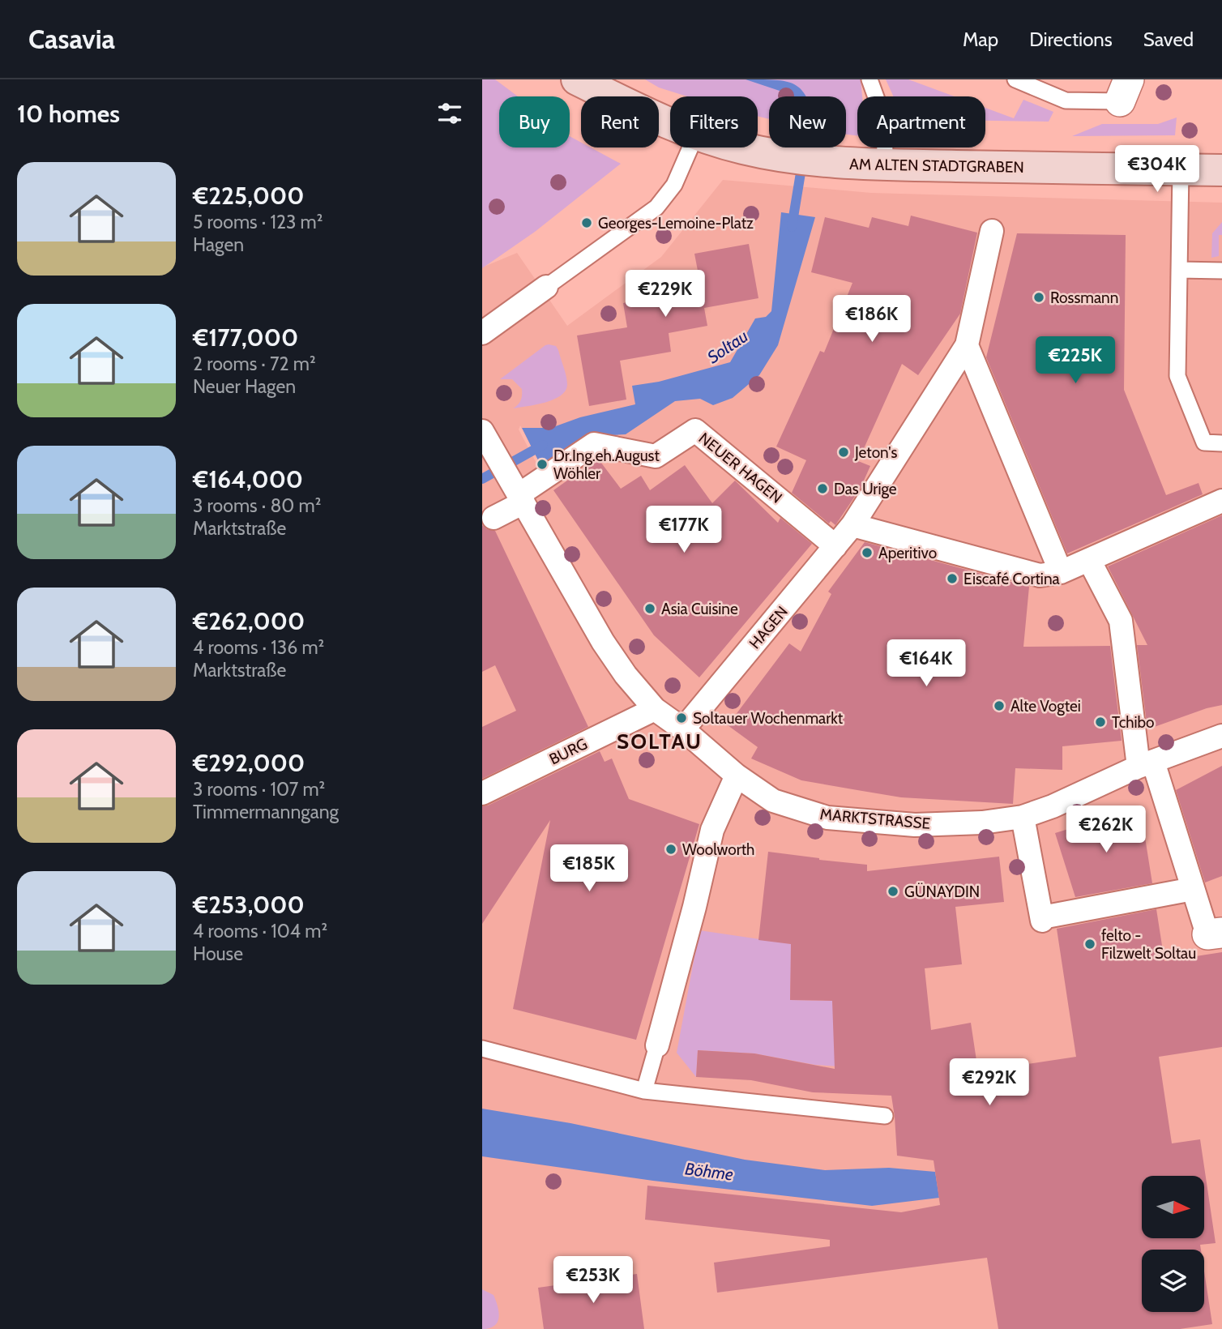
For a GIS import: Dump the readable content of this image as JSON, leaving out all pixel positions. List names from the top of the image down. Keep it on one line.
{"streets":{"main road":["AM ALTEN STADTGRABEN"],"street":["NEUER HAGEN","HAGEN","BURG","MARKTSTRASSE"]},"crossings":[["NEUER HAGEN","HAGEN"],["NEUER HAGEN","MARKTSTRASSE"],["HAGEN","MARKTSTRASSE"],["BURG","MARKTSTRASSE"]],"districts":["SOLTAU"],"water":["Soltau","Böhme"],"places":["Georges-Lemoine-Platz","Rossmann","Jeton's","Dr.Ing.eh.August Wöhler","Das Urige","Aperitivo","Eiscafé Cortina","Asia Cuisine","Alte Vogtei","Soltauer Wochenmarkt","Tchibo","Woolworth","GÜNAYDIN","felto - Filzwelt Soltau"],"north":"right","page":{"header":"Casavia","nav":["Map","Directions","Saved"],"heading":"10 homes","chip":["Buy","Rent","Filters","New","Apartment"],"price":["€304K","€229K","€186K","€225K","€177K","€164K","€262K","€185K","€292K","€253K"],"list":[{"name":"€225,000","note":"5 rooms · 123 m² · Hagen"},{"name":"€177,000","note":"2 rooms · 72 m² · Neuer Hagen"},{"name":"€164,000","note":"3 rooms · 80 m² · Marktstraße"},{"name":"€262,000","note":"4 rooms · 136 m² · Marktstraße"},{"name":"€292,000","note":"3 rooms · 107 m² · Timmermanngang"},{"name":"€253,000","note":"4 rooms · 104 m² · House"}]}}
